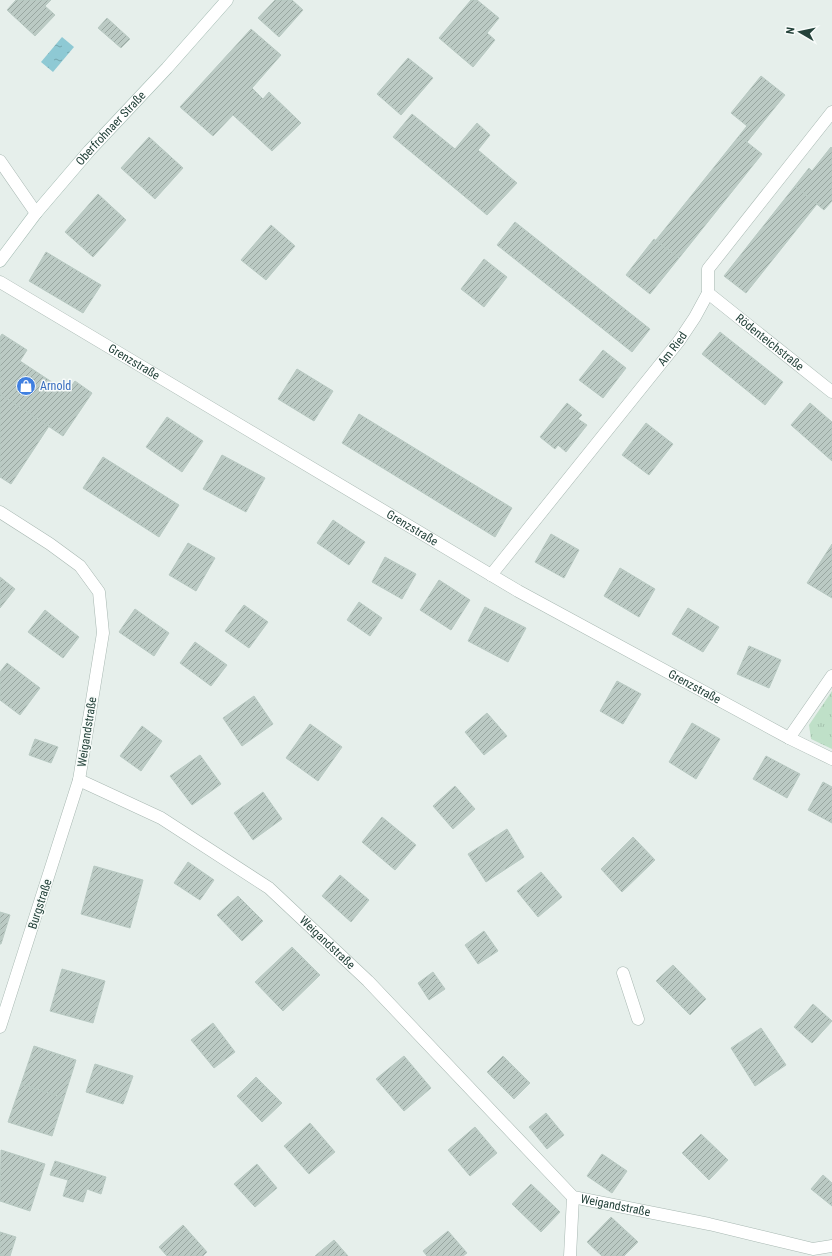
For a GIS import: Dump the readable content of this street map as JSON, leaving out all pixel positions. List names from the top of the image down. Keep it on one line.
{"streets":{"street":["Oberfrohnaer Straße","Rödenteichstraße","Am Ried","Grenzstraße","Weigandstraße","Burgstraße"]},"crossings":[["Rödenteichstraße","Am Ried"],["Am Ried","Grenzstraße"],["Weigandstraße","Burgstraße"]],"places":{"shop":["Arnold"]},"north":"left"}
